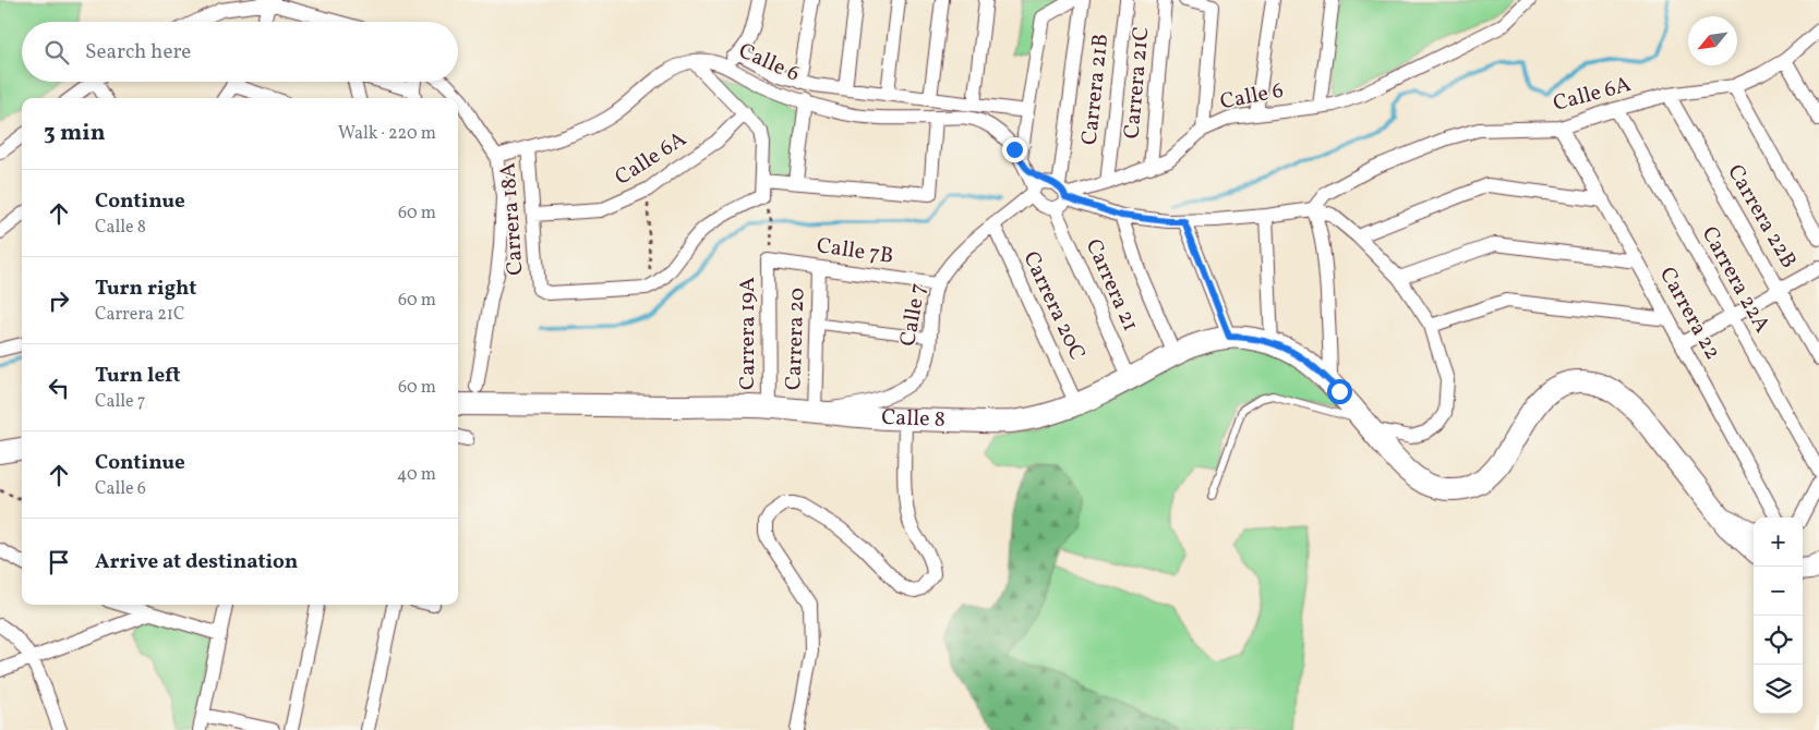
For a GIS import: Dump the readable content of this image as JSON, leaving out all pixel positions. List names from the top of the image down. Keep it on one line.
{"streets":{"main road":["Calle 8"],"street":["Calle 6","Carrera 21C","Carrera 21B","Calle 6A","Carrera 22B","Carrera 18A","Calle 7B","Carrera 22A","Carrera 21","Carrera 20C","Carrera 22","Calle 7","Carrera 19A","Carrera 20"]},"crossings":[["Calle 6","Carrera 21C"],["Calle 6","Carrera 21B"],["Calle 6","Carrera 18A"],["Calle 6","Carrera 21"],["Calle 6","Calle 7"],["Calle 6A","Carrera 22B"],["Calle 6A","Carrera 18A"],["Calle 6A","Carrera 22A"],["Calle 6A","Carrera 22"],["Calle 7B","Calle 7"],["Calle 7B","Carrera 19A"],["Calle 7B","Carrera 20"],["Carrera 21","Calle 7"],["Carrera 21","Calle 8"],["Carrera 20C","Calle 7"],["Carrera 20C","Calle 8"],["Calle 7","Carrera 20"],["Calle 7","Calle 8"],["Carrera 19A","Calle 8"],["Carrera 20","Calle 8"]],"north":"bottom left","page":{"search":"Search here","heading":["3 min","Walk · 220 m"],"list":[["Continue","Calle 8","60 m"],["Turn right","Carrera 21C","60 m"],["Turn left","Calle 7","60 m"],["Continue","Calle 6","40 m"],"Arrive at destination"],"map_buttons":["+","−"]}}
